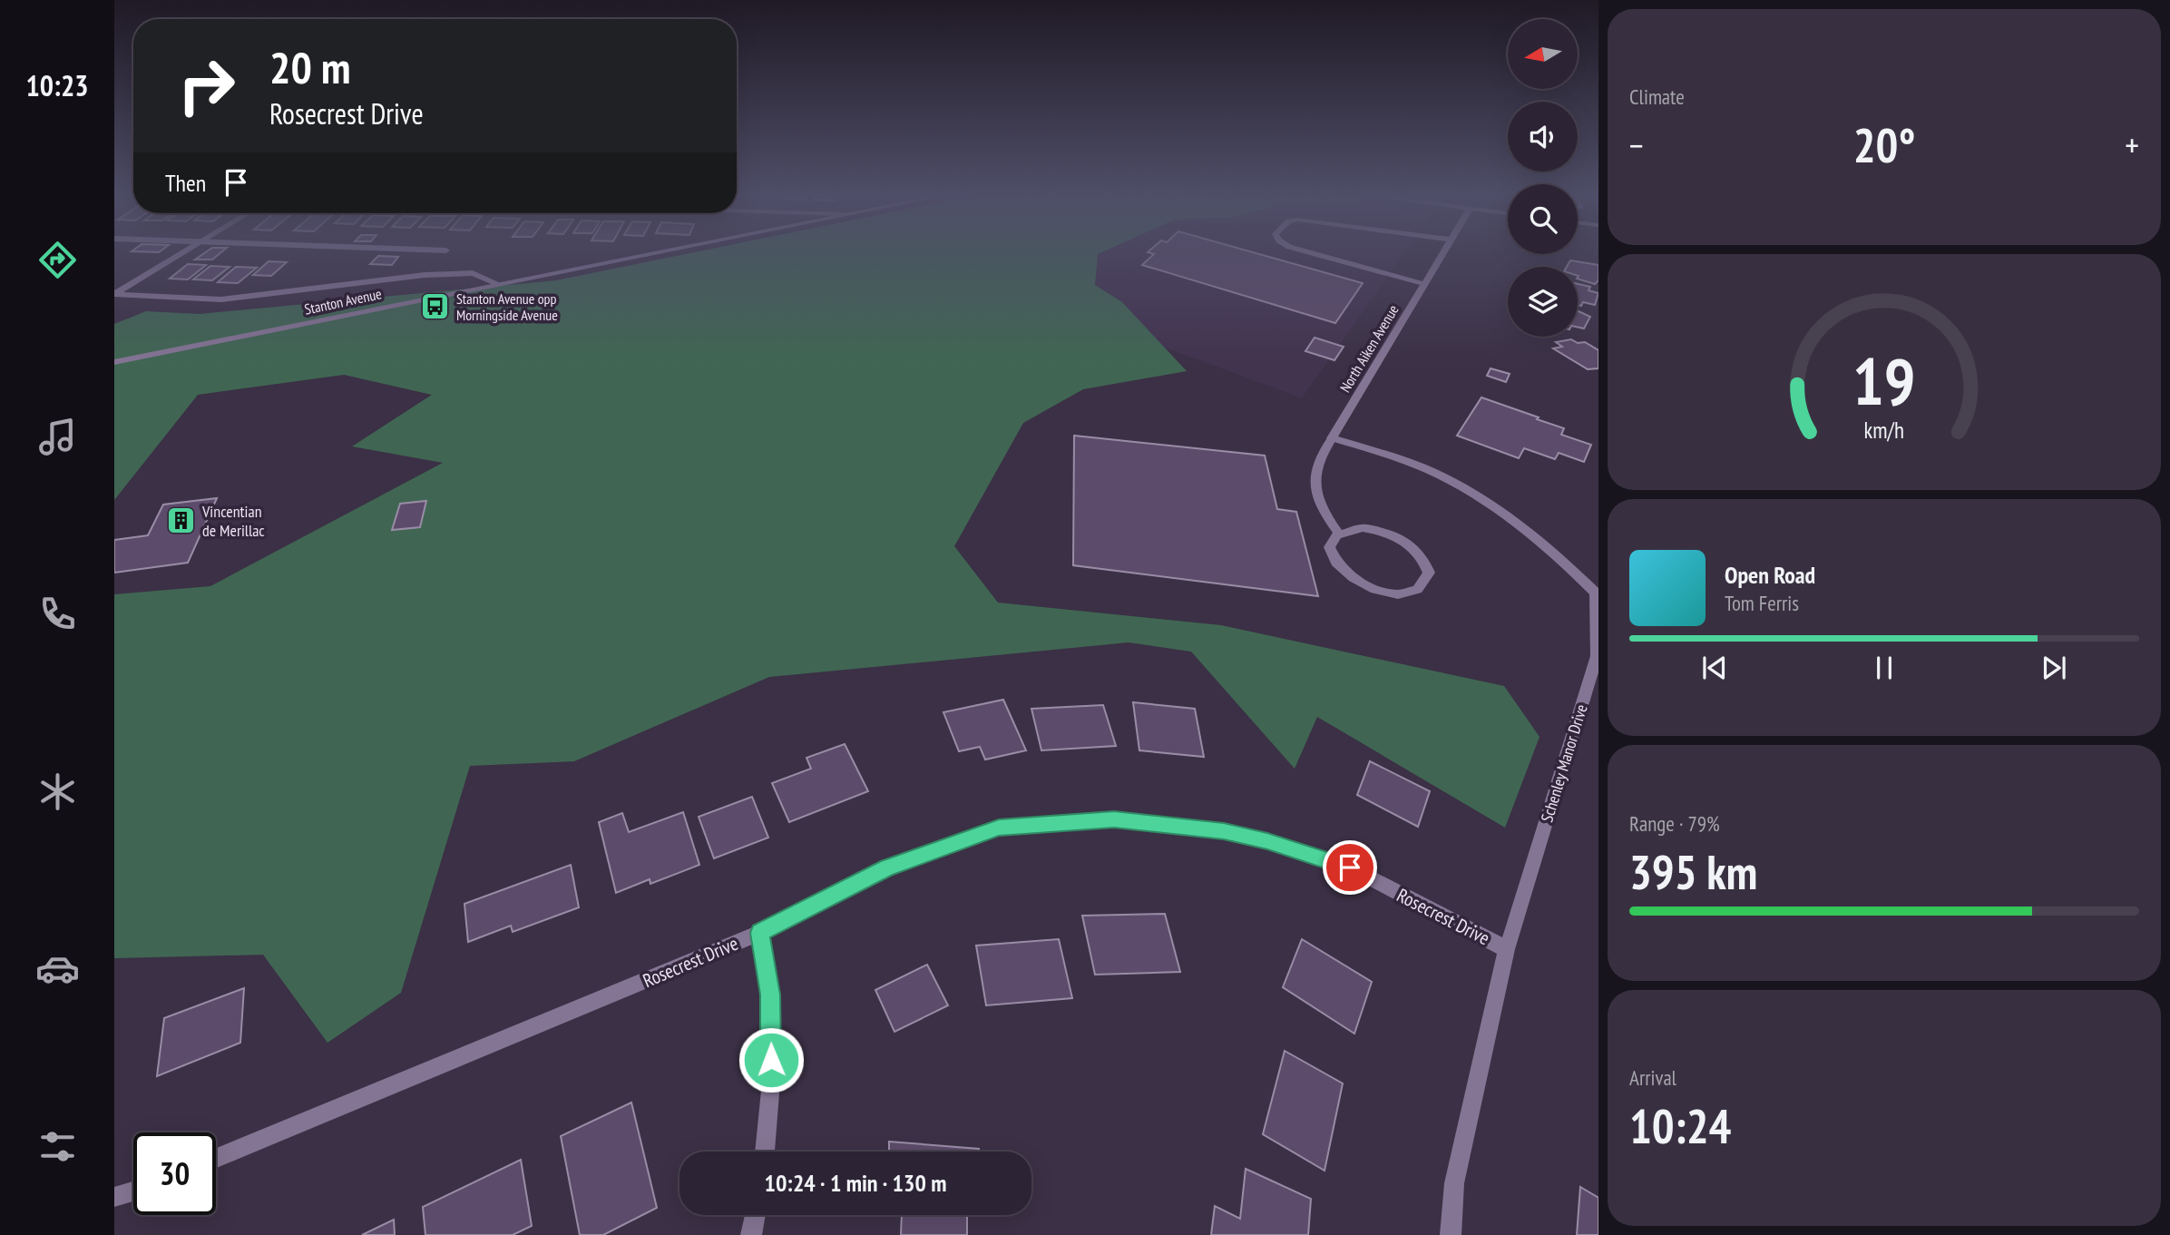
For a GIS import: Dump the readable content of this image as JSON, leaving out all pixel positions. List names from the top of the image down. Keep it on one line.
{"streets":{"street":["Stanton Avenue","North Aiken Avenue","Schenley Manor Drive","Rosecrest Drive"]},"crossings":[["North Aiken Avenue","Schenley Manor Drive"],["Schenley Manor Drive","Rosecrest Drive"]],"places":{"bus stop":["Stanton Avenue opp Morningside Avenue"],"building":["Vincentian de Merillac"]},"north":"left","page":{"tabs":"10:23","tile":["Climate",["Range · 79%","395 km"],["Arrival","10:24"]],"turn":["20 m","Rosecrest Drive"],"heat":["−","20°","+"],"then":"Then","song":["Open Road","Tom Ferris"],"limit":"30","trip":"10:24 · 1 min · 130 m","gauge":["19","km/h"]}}
